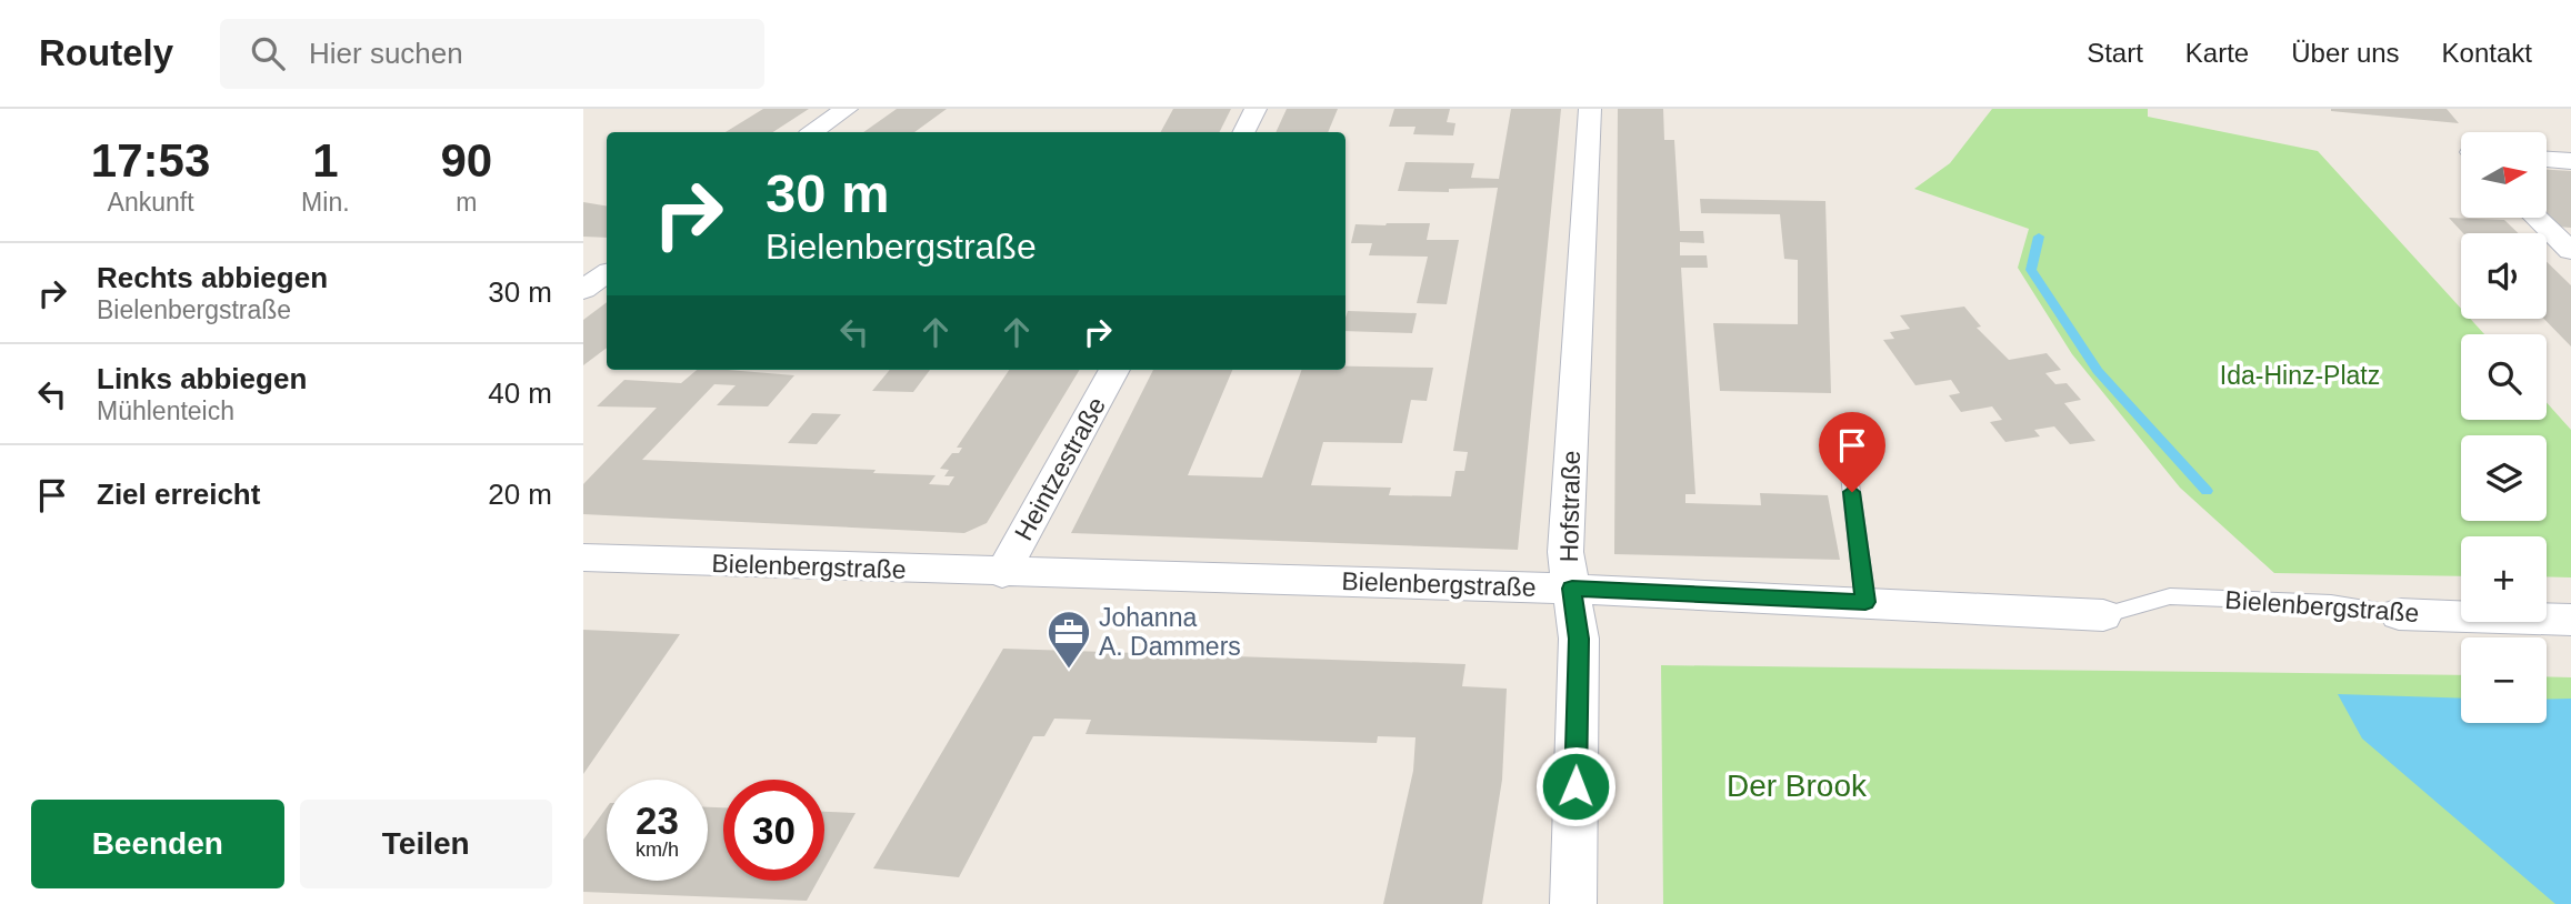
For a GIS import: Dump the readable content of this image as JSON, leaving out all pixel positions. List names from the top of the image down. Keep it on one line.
{"streets":{"street":["Heintzestraße","Hofstraße","Bielenbergstraße"]},"crossings":[["Heintzestraße","Bielenbergstraße"],["Hofstraße","Bielenbergstraße"]],"parks":["Ida-Hinz-Platz","Der Brook"],"places":{"office":["Johanna A. Dammers"]},"north":"right","page":{"header":"Routely","search":"Hier suchen","nav":["Start","Karte","Über uns","Kontakt"],"eta":["17:53","Ankunft","1","Min.","90","m"],"map_buttons":["+","−"],"turn":["30 m","Bielenbergstraße"],"list":[{"name":"Rechts abbiegen","note":"Bielenbergstraße","value":"30 m"},{"name":"Links abbiegen","note":"Mühlenteich","value":"40 m"},{"name":"Ziel erreicht","value":"20 m"}],"speed":"23 km/h","limit":"30","buttons":["Beenden","Teilen"]}}
